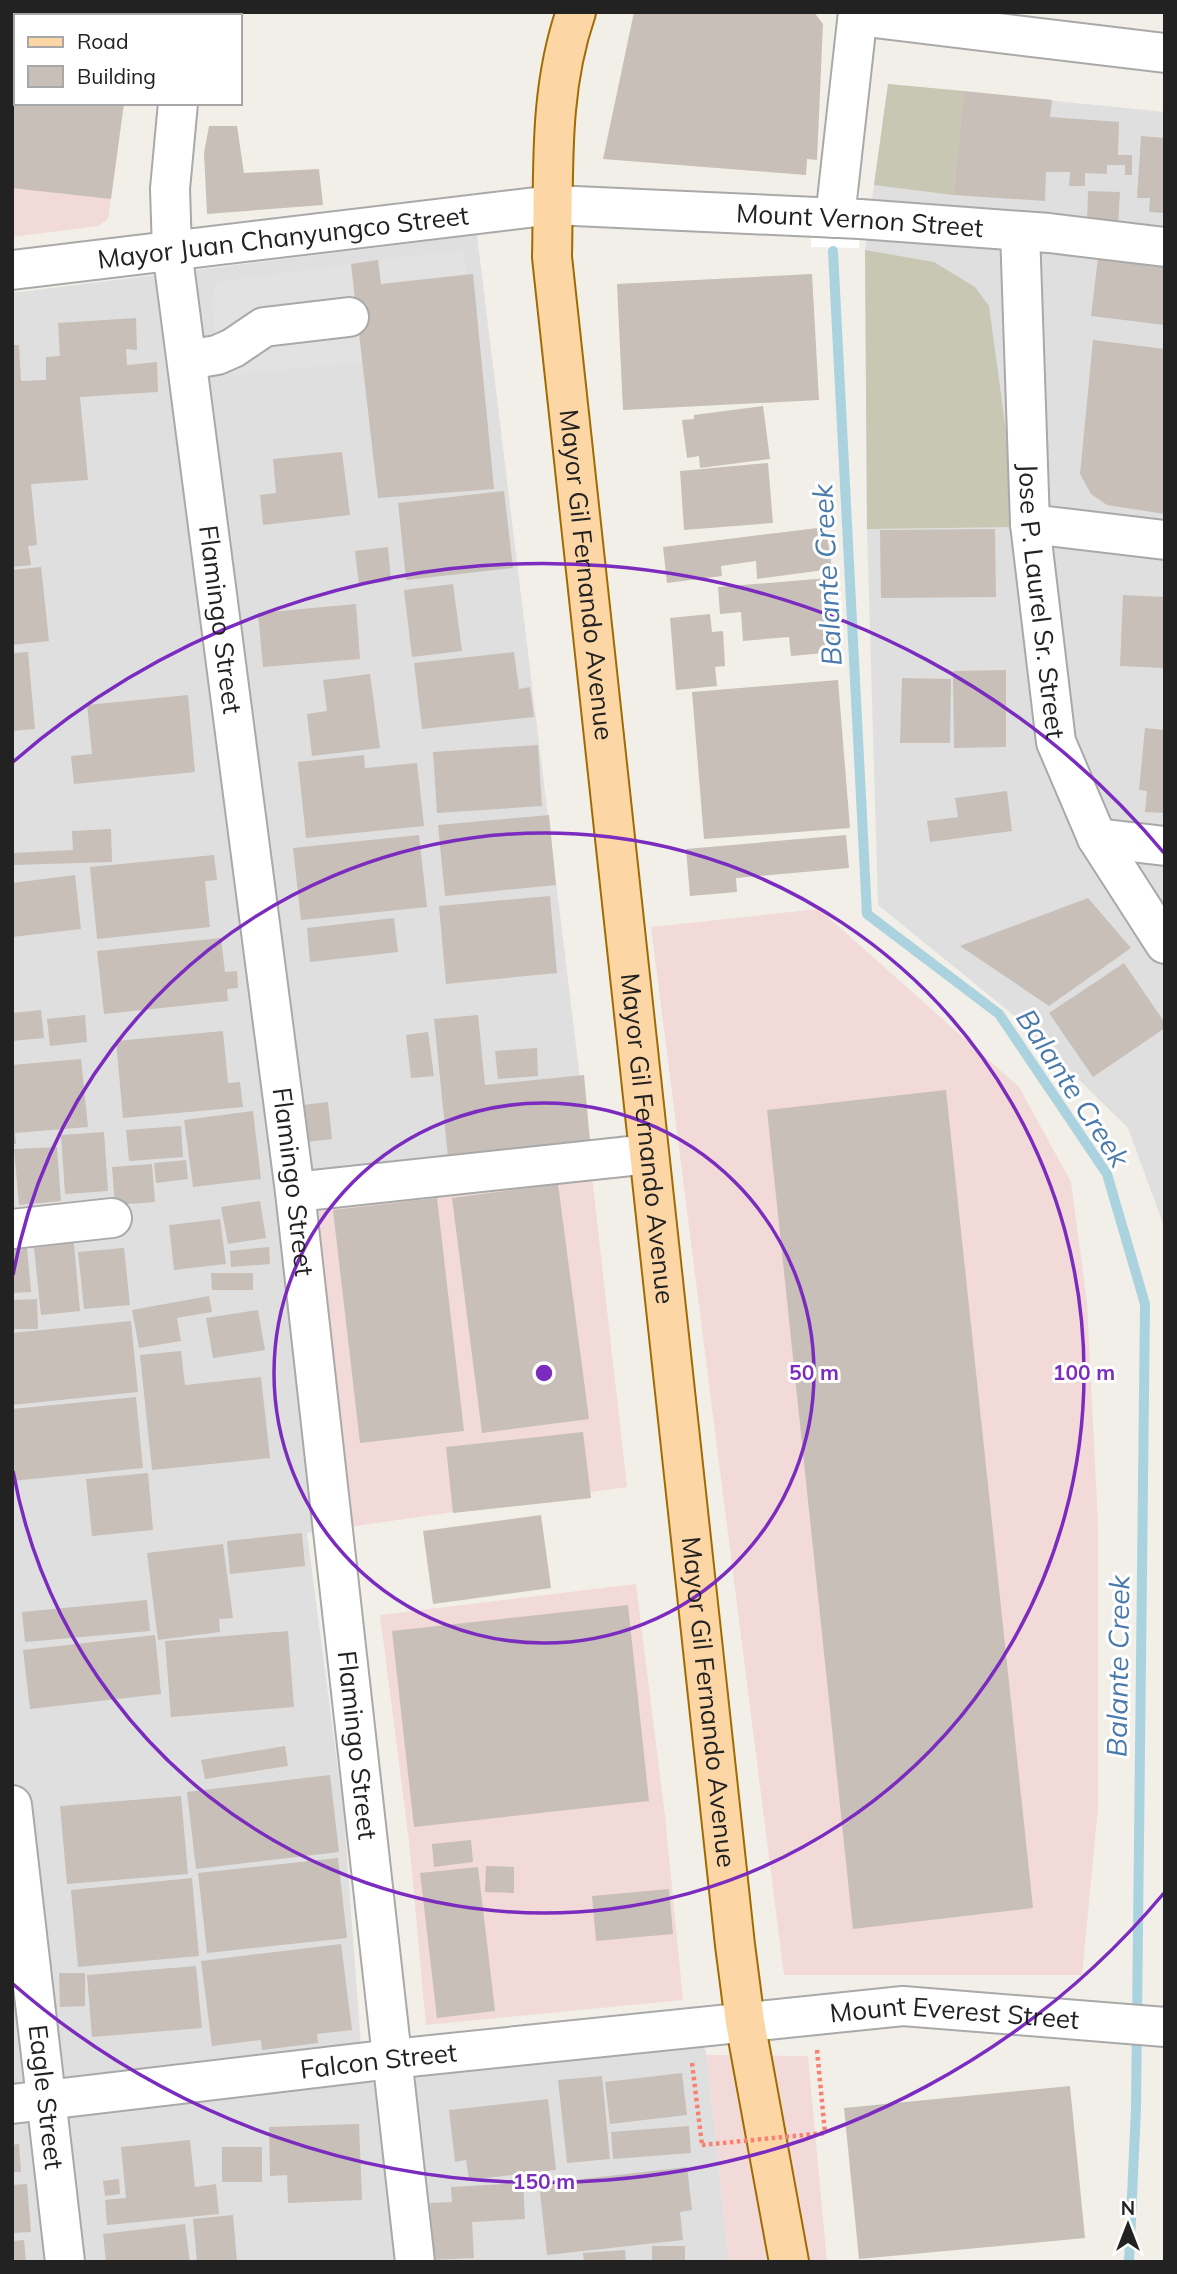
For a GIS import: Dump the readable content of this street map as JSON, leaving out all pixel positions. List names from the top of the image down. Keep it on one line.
{"streets":{"main road":["Mayor Gil Fernando Avenue"],"street":["Mount Vernon Street","Mayor Juan Chanyungco Street","Jose P. Laurel Sr. Street","Flamingo Street","Mount Everest Street","Falcon Street","Eagle Street"]},"crossings":[["Mount Vernon Street","Mayor Juan Chanyungco Street"],["Mount Vernon Street","Mayor Gil Fernando Avenue"],["Mount Vernon Street","Jose P. Laurel Sr. Street"],["Mayor Juan Chanyungco Street","Mayor Gil Fernando Avenue"],["Mayor Juan Chanyungco Street","Flamingo Street"],["Mayor Gil Fernando Avenue","Mount Everest Street"],["Mayor Gil Fernando Avenue","Falcon Street"],["Flamingo Street","Falcon Street"],["Mount Everest Street","Falcon Street"],["Falcon Street","Eagle Street"]],"water":["Balante Creek"],"legend":["Road","Building"],"north":"top","rings":["50 m","100 m","150 m"]}
